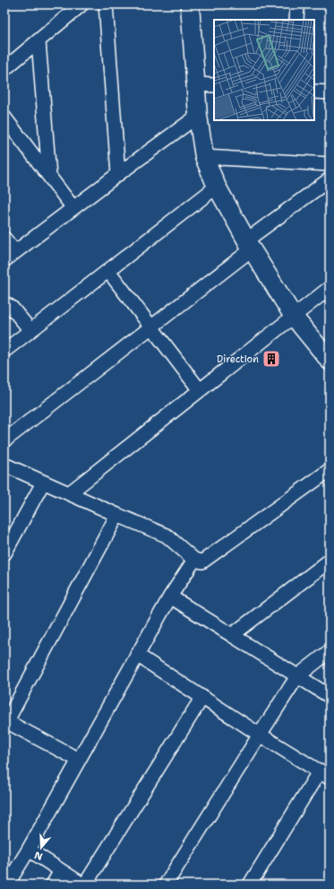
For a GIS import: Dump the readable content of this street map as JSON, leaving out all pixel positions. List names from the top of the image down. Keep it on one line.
{"places":{"building":["Direction"]},"north":"bottom"}
